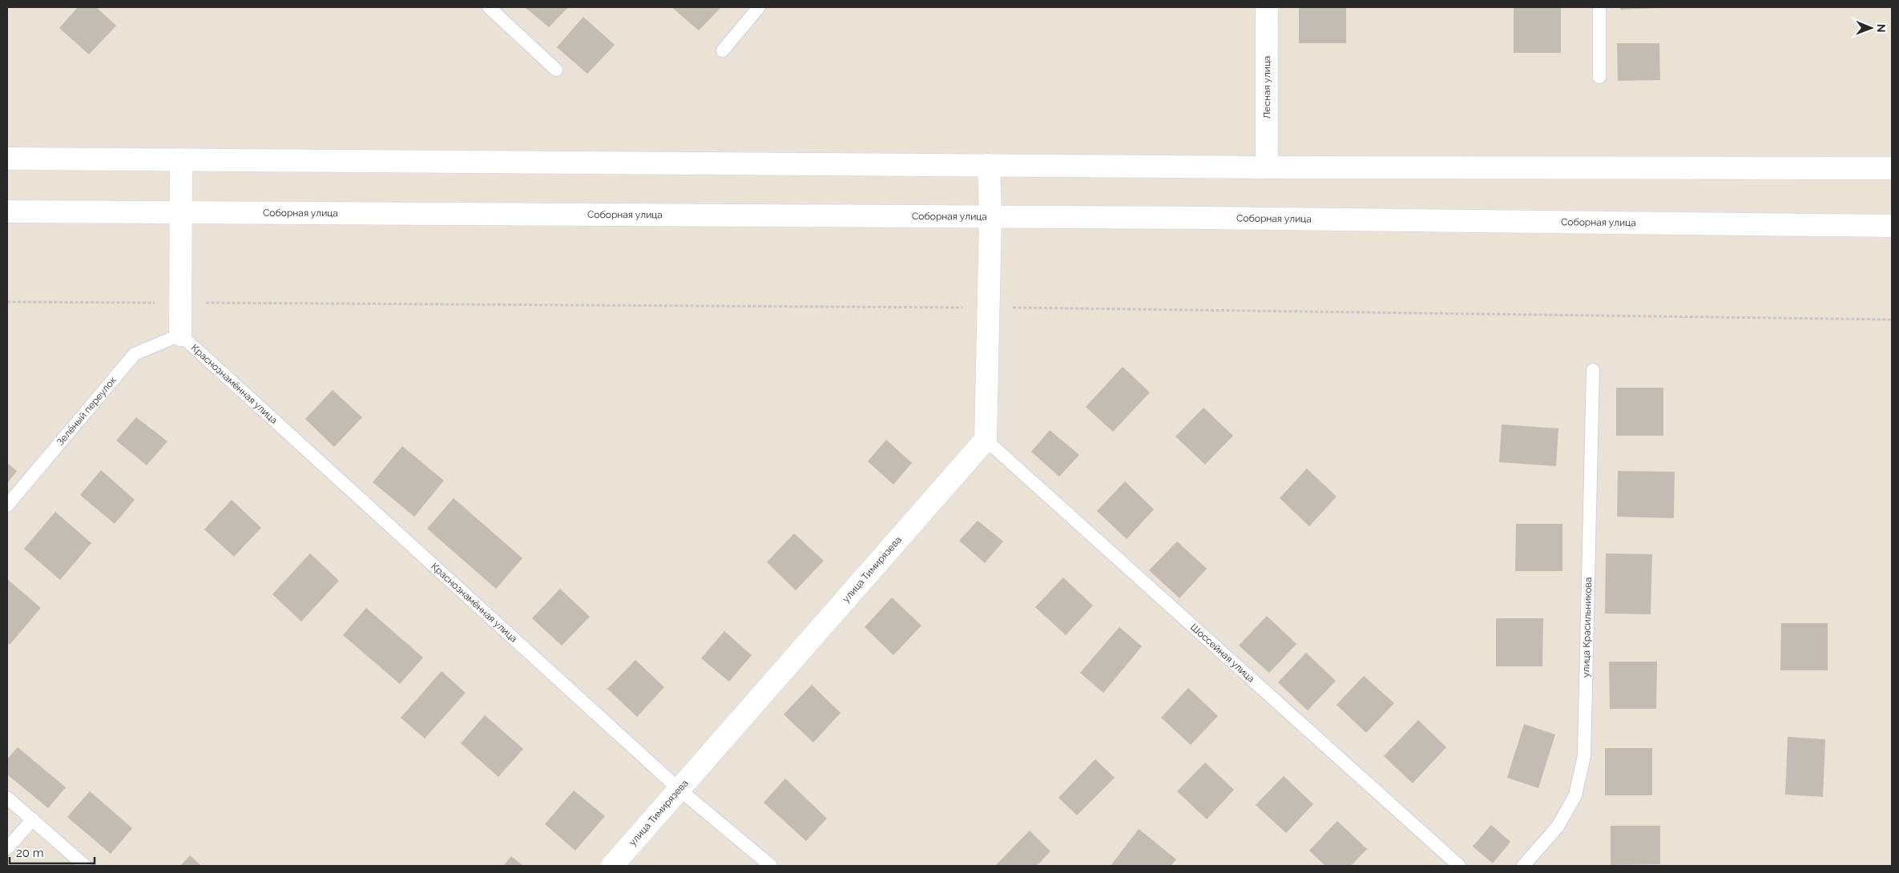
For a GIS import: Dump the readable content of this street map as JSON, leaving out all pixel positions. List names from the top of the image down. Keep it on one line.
{"streets":{"street":["Лесная улица","Соборная улица","улица Тимирязева"],"lane":["Краснознамённая улица","Зелёный переулок","улица Красильникова","Шоссейная улица"]},"crossings":[["Краснознамённая улица","Зелёный переулок"],["Краснознамённая улица","улица Тимирязева"],["улица Тимирязева","Шоссейная улица"]],"scale_bar":"20 m","north":"right"}
